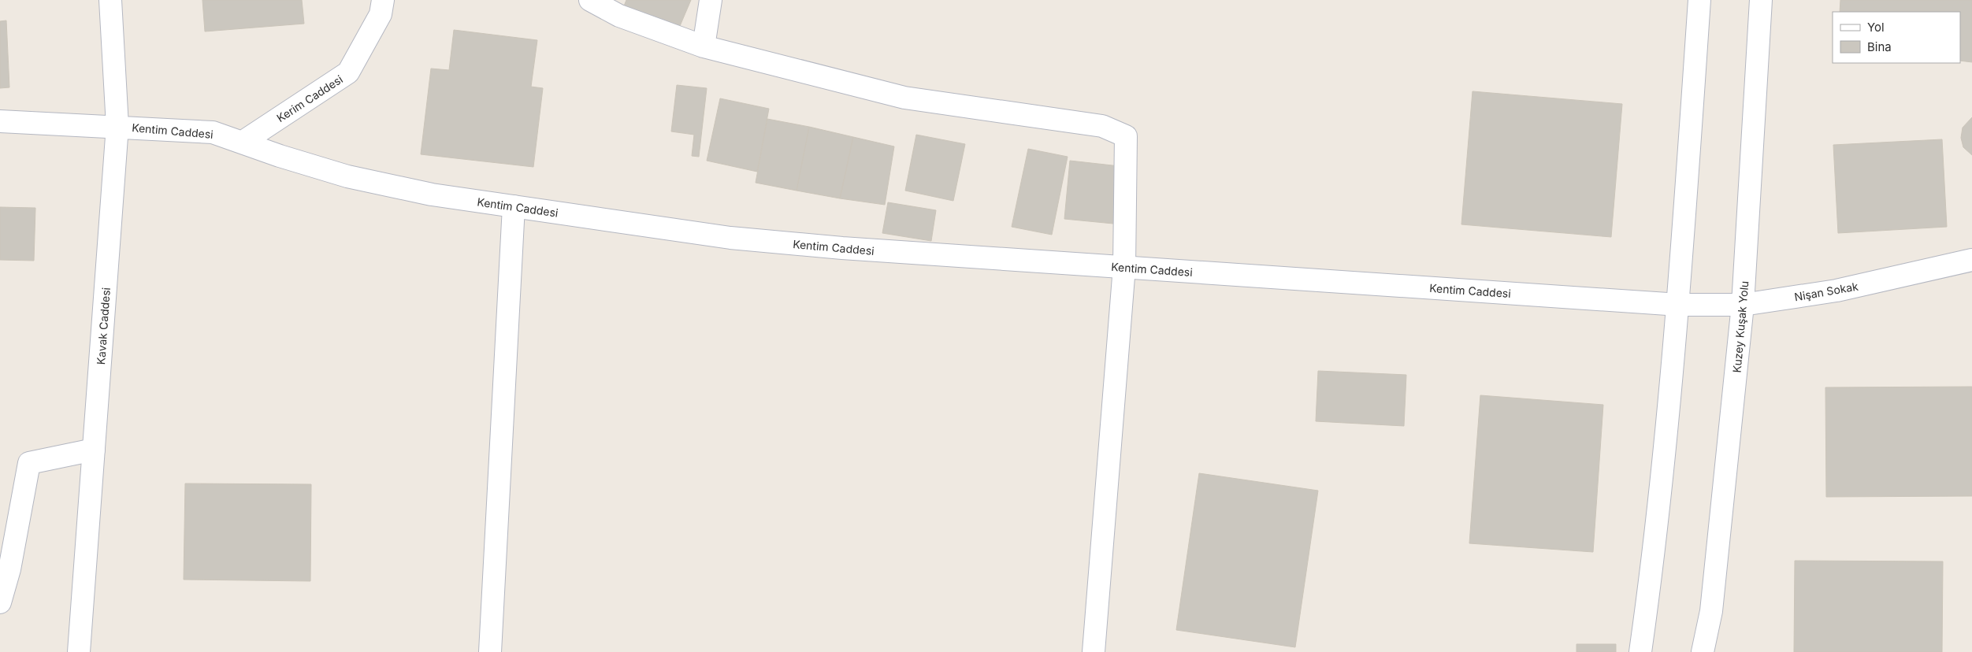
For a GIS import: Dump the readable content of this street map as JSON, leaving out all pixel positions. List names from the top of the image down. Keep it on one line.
{"streets":{"street":["Kerim Caddesi","Kentim Caddesi","Nişan Sokak","Kavak Caddesi","Kuzey Kuşak Yolu"]},"crossings":[["Kerim Caddesi","Kentim Caddesi"],["Kentim Caddesi","Nişan Sokak"],["Kentim Caddesi","Kavak Caddesi"],["Nişan Sokak","Kuzey Kuşak Yolu"]],"legend":["Yol","Bina"]}
